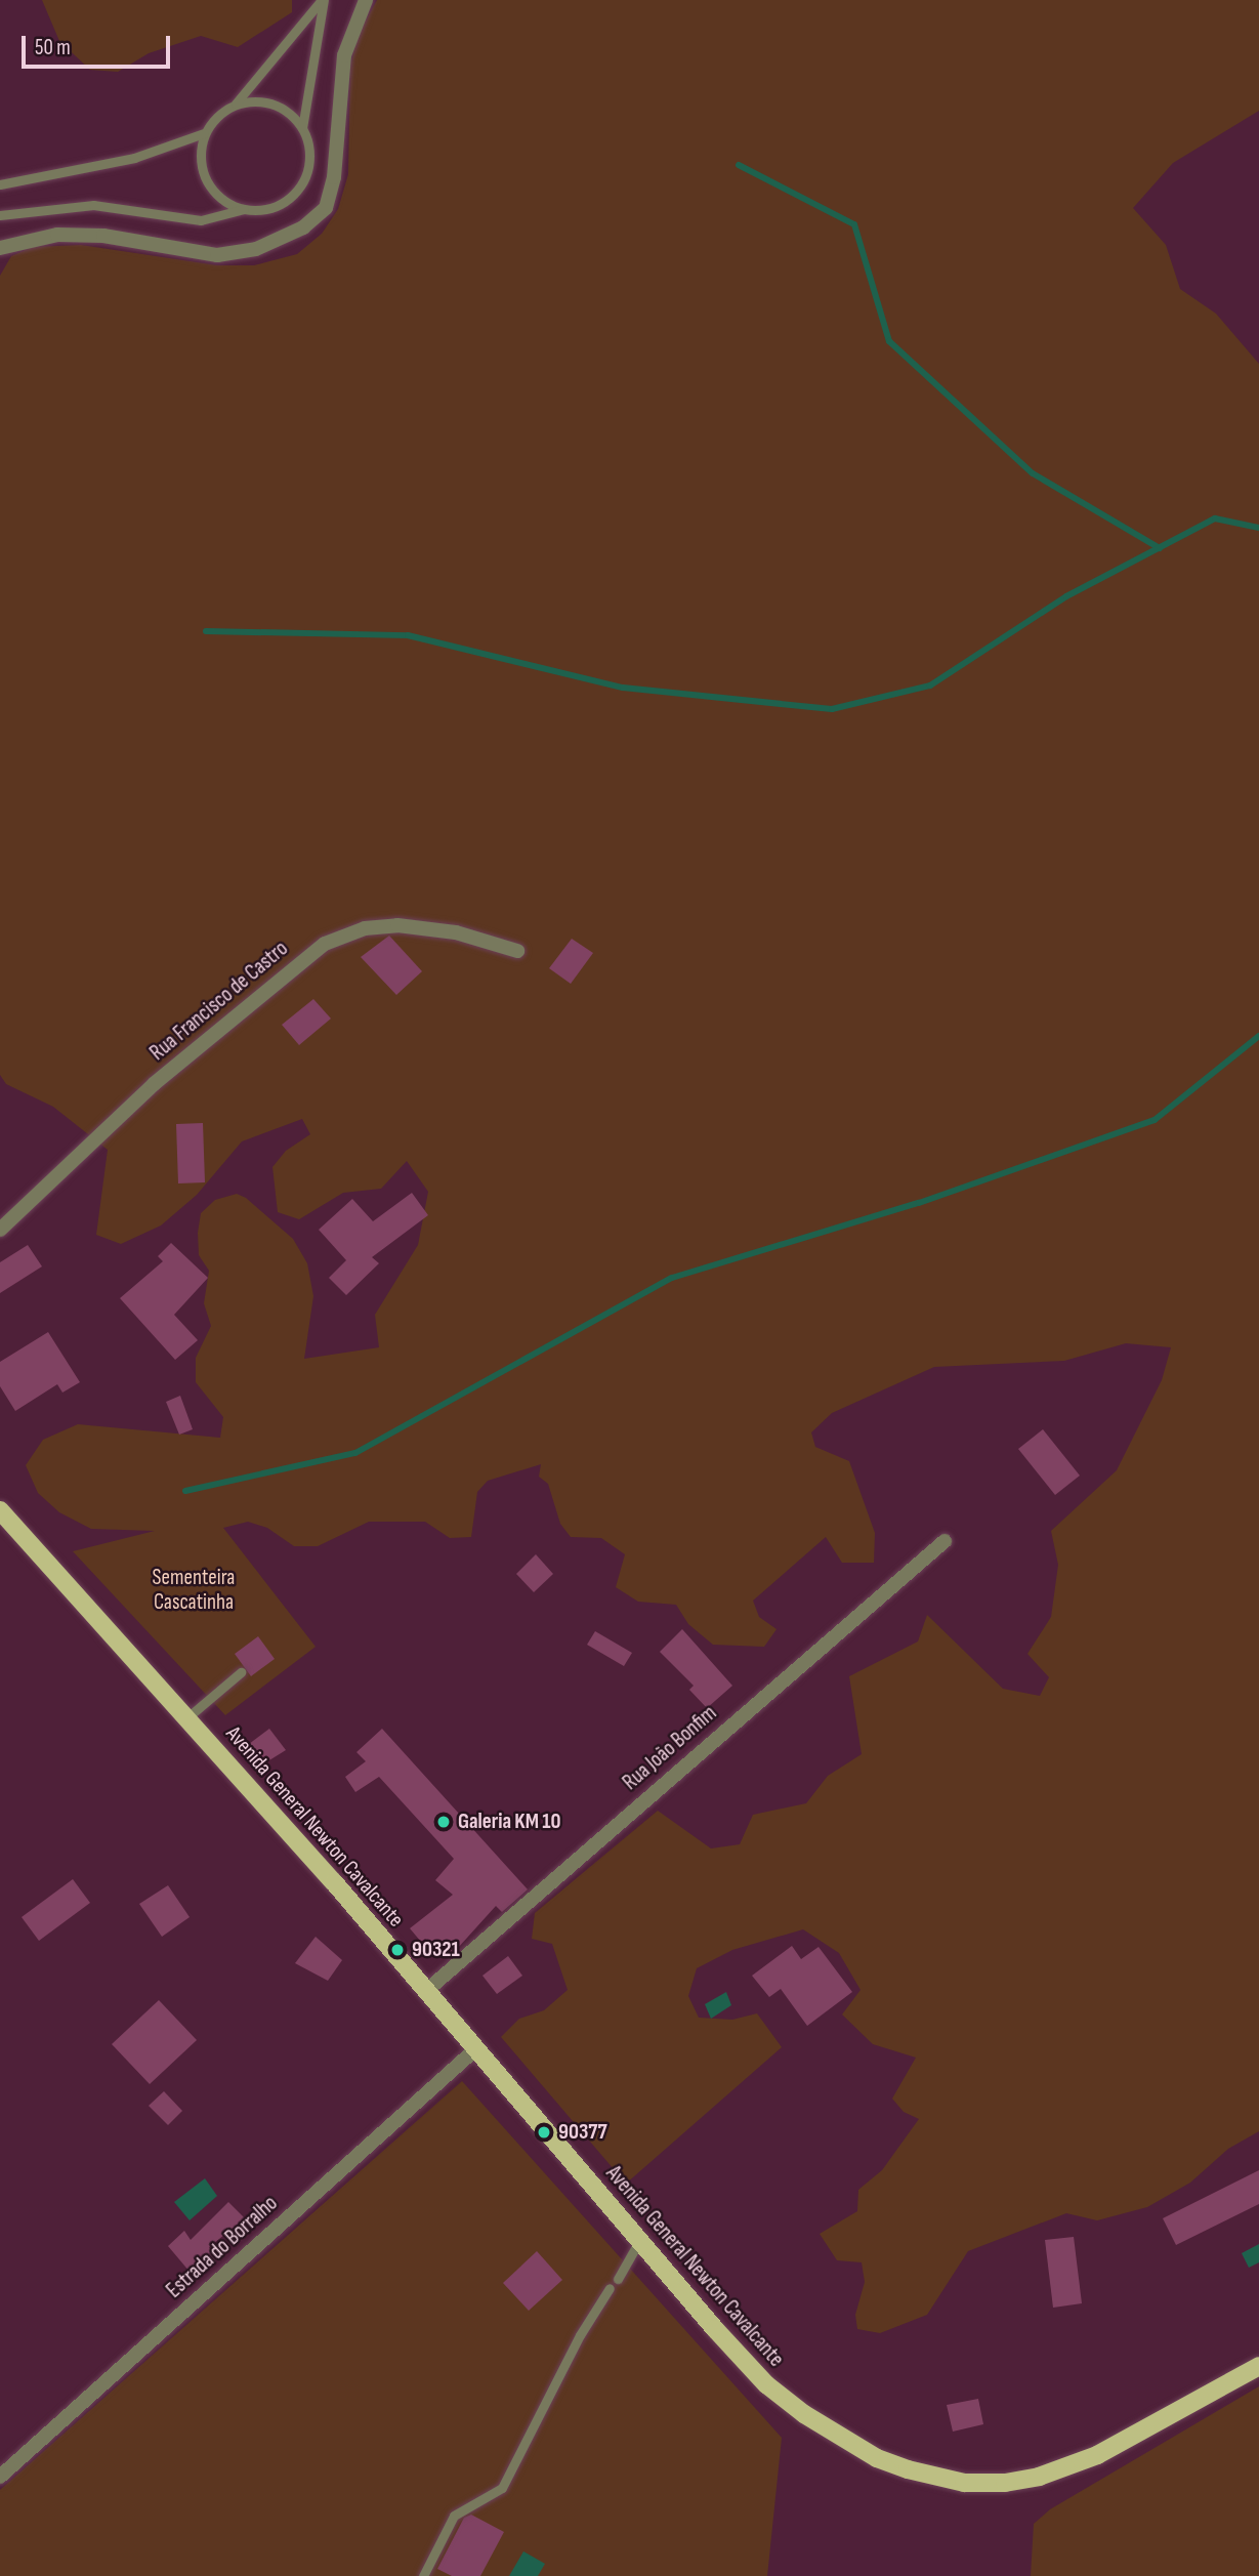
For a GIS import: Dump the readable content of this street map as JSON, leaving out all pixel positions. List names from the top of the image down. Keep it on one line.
{"streets":{"main road":["Avenida General Newton Cavalcante"],"street":["Rua Francisco de Castro","Rua João Bonfim","Estrada do Borralho"]},"crossings":[["Rua João Bonfim","Avenida General Newton Cavalcante"],["Avenida General Newton Cavalcante","Estrada do Borralho"]],"parks":["Sementeira Cascatinha"],"places":["Galeria KM 10","90321","90377"],"scale_bar":"50 m"}
